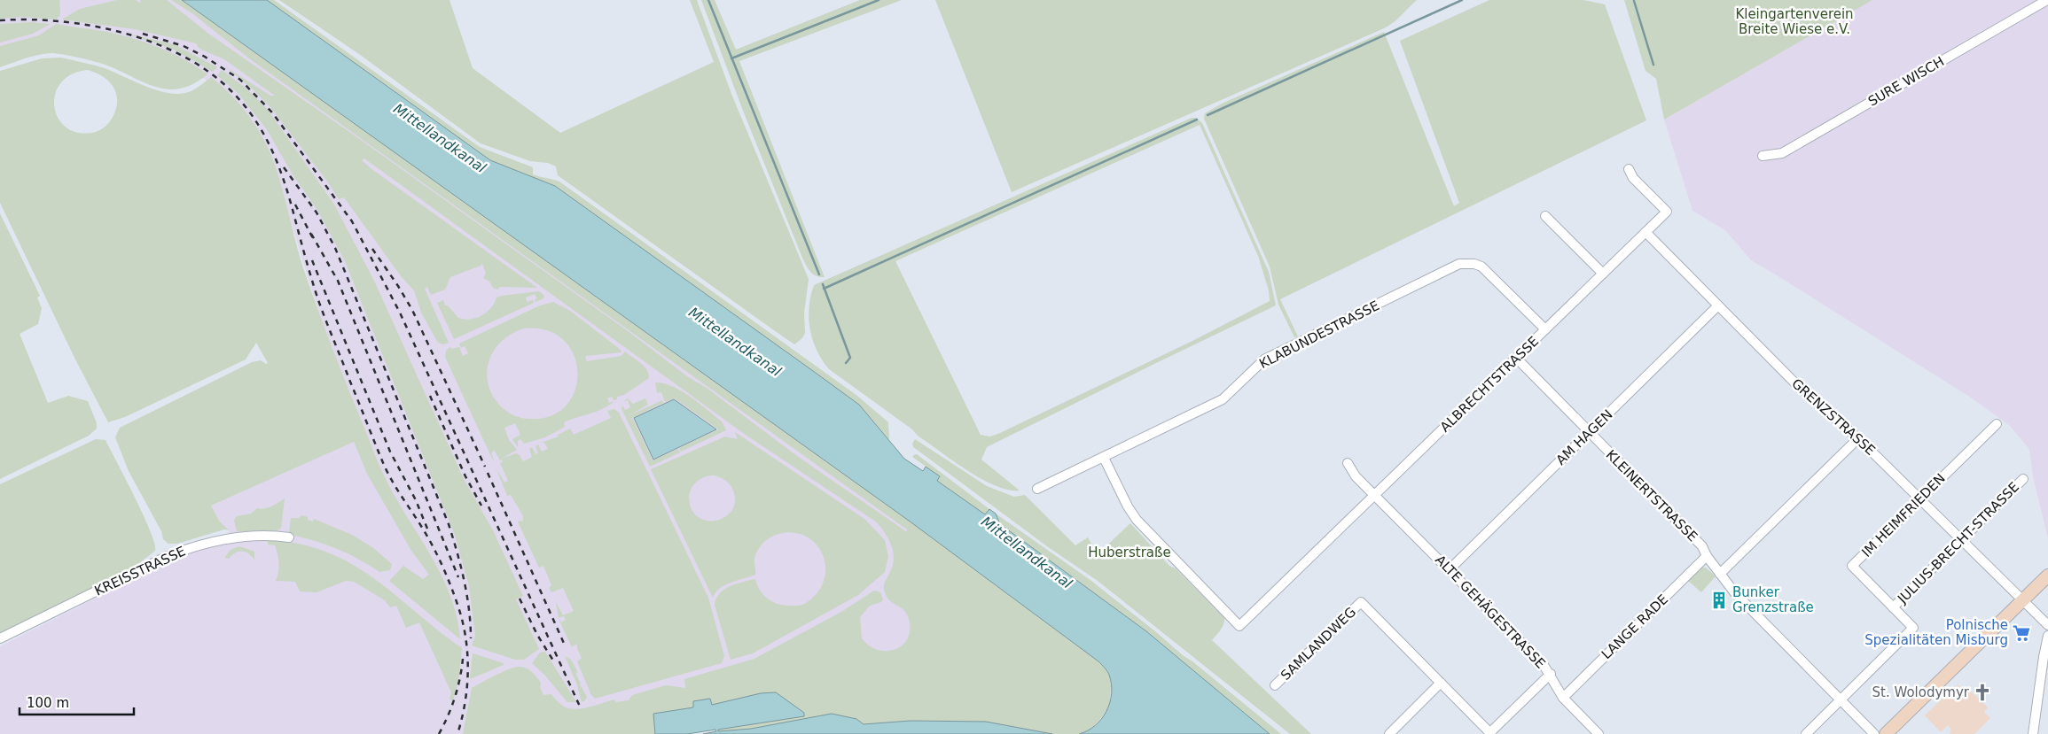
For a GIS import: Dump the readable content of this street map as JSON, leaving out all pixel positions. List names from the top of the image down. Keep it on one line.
{"streets":{"street":["SURE WISCH","KLABUNDESTRASSE","ALBRECHTSTRASSE","GRENZSTRASSE","AM HAGEN","KLEINERTSTRASSE","IM HEIMFRIEDEN","JULIUS-BRECHT-STRASSE","KREISSTRASSE","ALTE GEHÄGESTRASSE","LANGE RADE","SAMLANDWEG"]},"crossings":[["KLABUNDESTRASSE","ALBRECHTSTRASSE"],["ALBRECHTSTRASSE","GRENZSTRASSE"],["ALBRECHTSTRASSE","KLEINERTSTRASSE"],["ALBRECHTSTRASSE","ALTE GEHÄGESTRASSE"],["GRENZSTRASSE","AM HAGEN"],["GRENZSTRASSE","IM HEIMFRIEDEN"],["GRENZSTRASSE","JULIUS-BRECHT-STRASSE"],["AM HAGEN","KLEINERTSTRASSE"],["AM HAGEN","ALTE GEHÄGESTRASSE"],["KLEINERTSTRASSE","JULIUS-BRECHT-STRASSE"],["KLEINERTSTRASSE","LANGE RADE"],["IM HEIMFRIEDEN","JULIUS-BRECHT-STRASSE"],["ALTE GEHÄGESTRASSE","LANGE RADE"]],"water":["Mittellandkanal"],"parks":["Kleingartenverein Breite Wiese e.V.","Huberstraße"],"places":{"building":["Bunker Grenzstraße"],"supermarket":["Polnische Spezialitäten Misburg"],"church":["St. Wolodymyr"]},"scale_bar":"100 m"}
